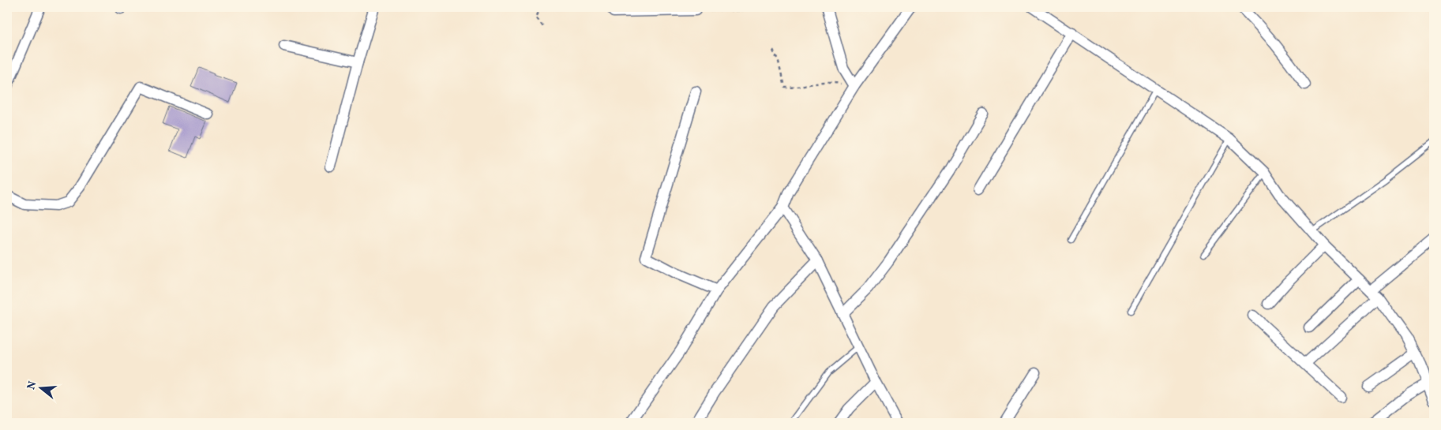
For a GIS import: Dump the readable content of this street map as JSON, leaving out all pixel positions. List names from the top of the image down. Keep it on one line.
{"north":"left"}
